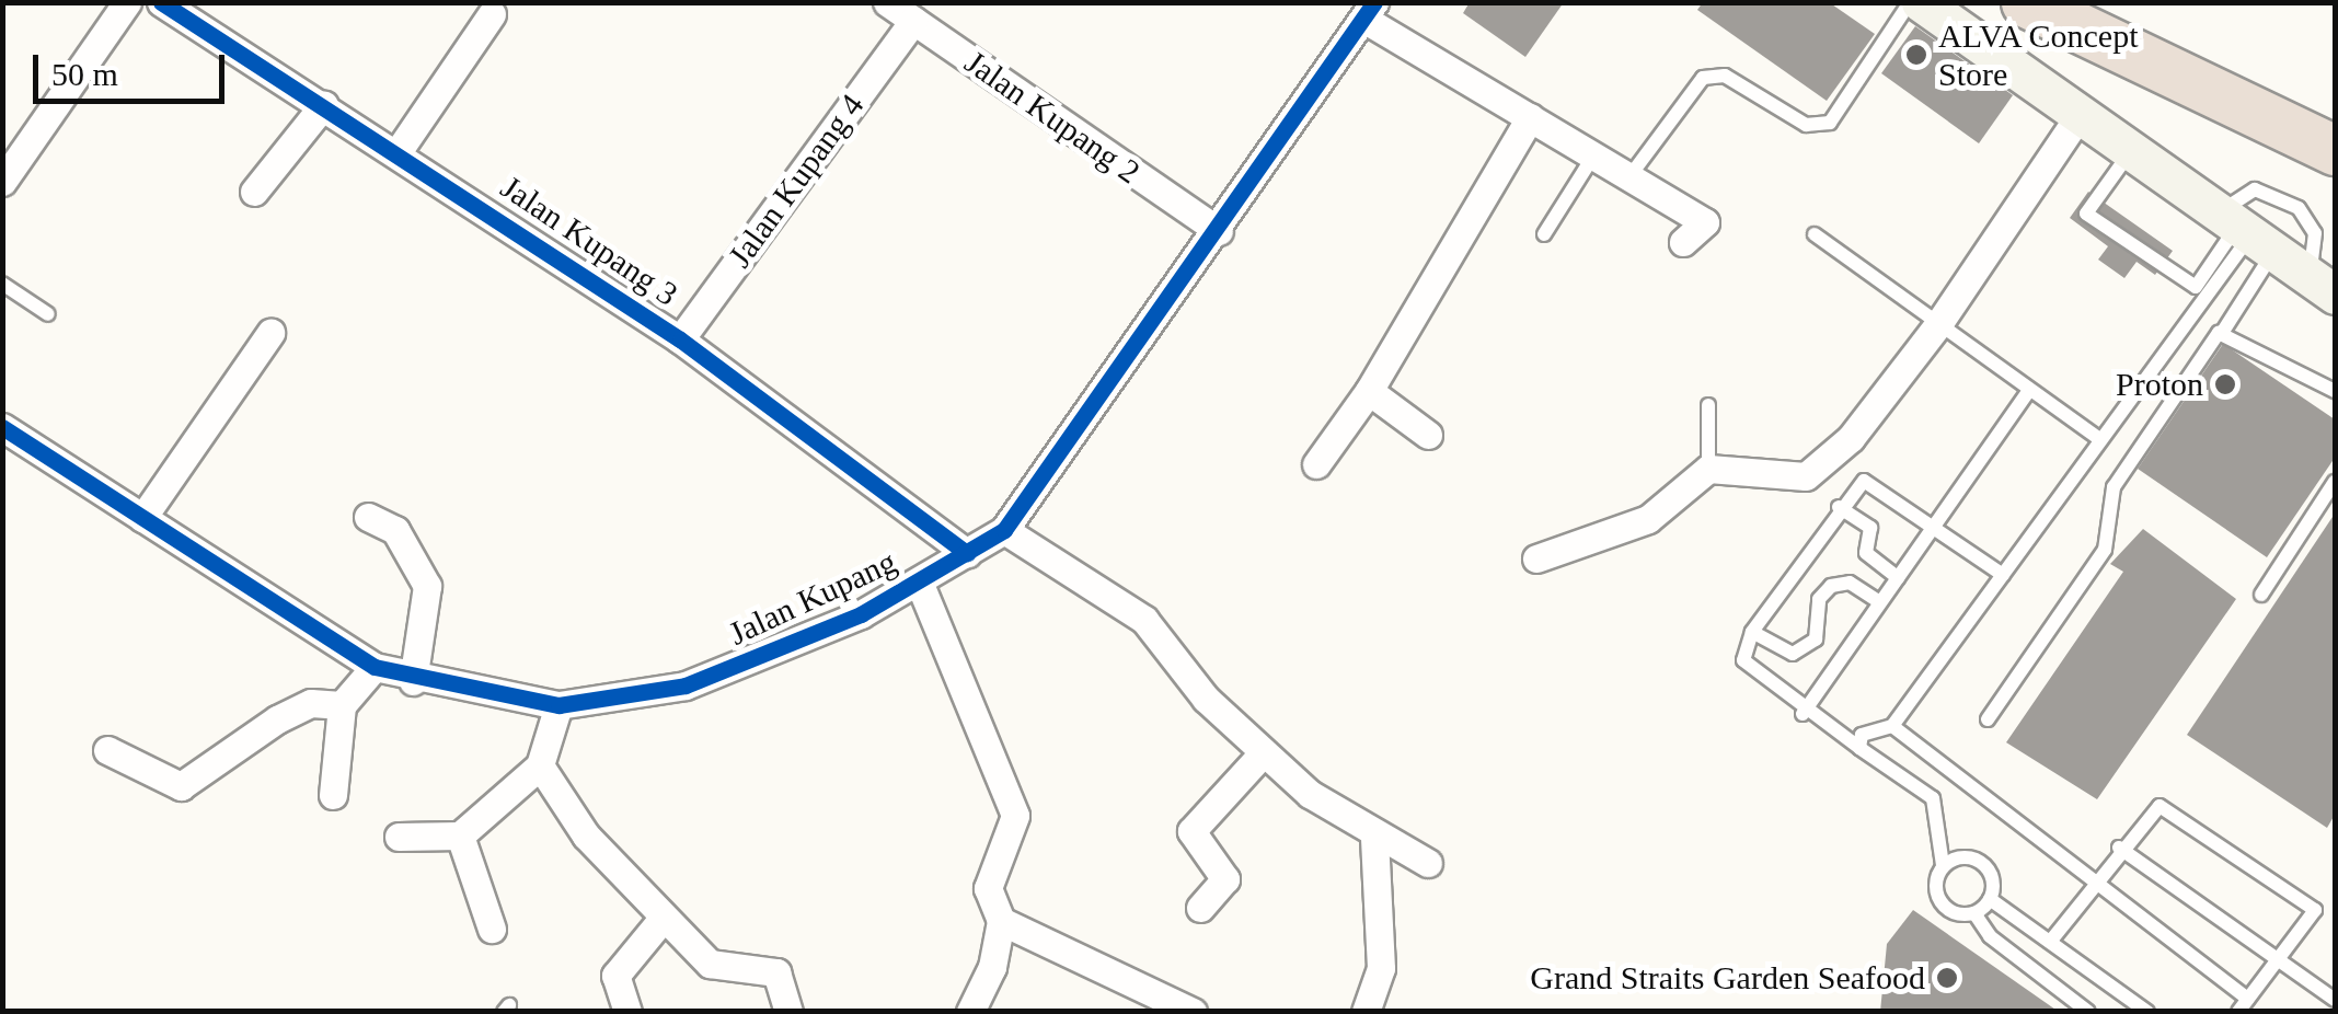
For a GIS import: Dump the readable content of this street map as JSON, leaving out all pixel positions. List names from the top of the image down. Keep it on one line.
{"streets":{"street":["Jalan Kupang 2","Jalan Kupang 4","Jalan Kupang 3","Jalan Kupang"]},"crossings":[["Jalan Kupang 2","Jalan Kupang 4"],["Jalan Kupang 2","Jalan Kupang"],["Jalan Kupang 4","Jalan Kupang 3"],["Jalan Kupang 3","Jalan Kupang"]],"places":["ALVA Concept Store","Proton","Grand Straits Garden Seafood"],"scale_bar":"50 m"}
